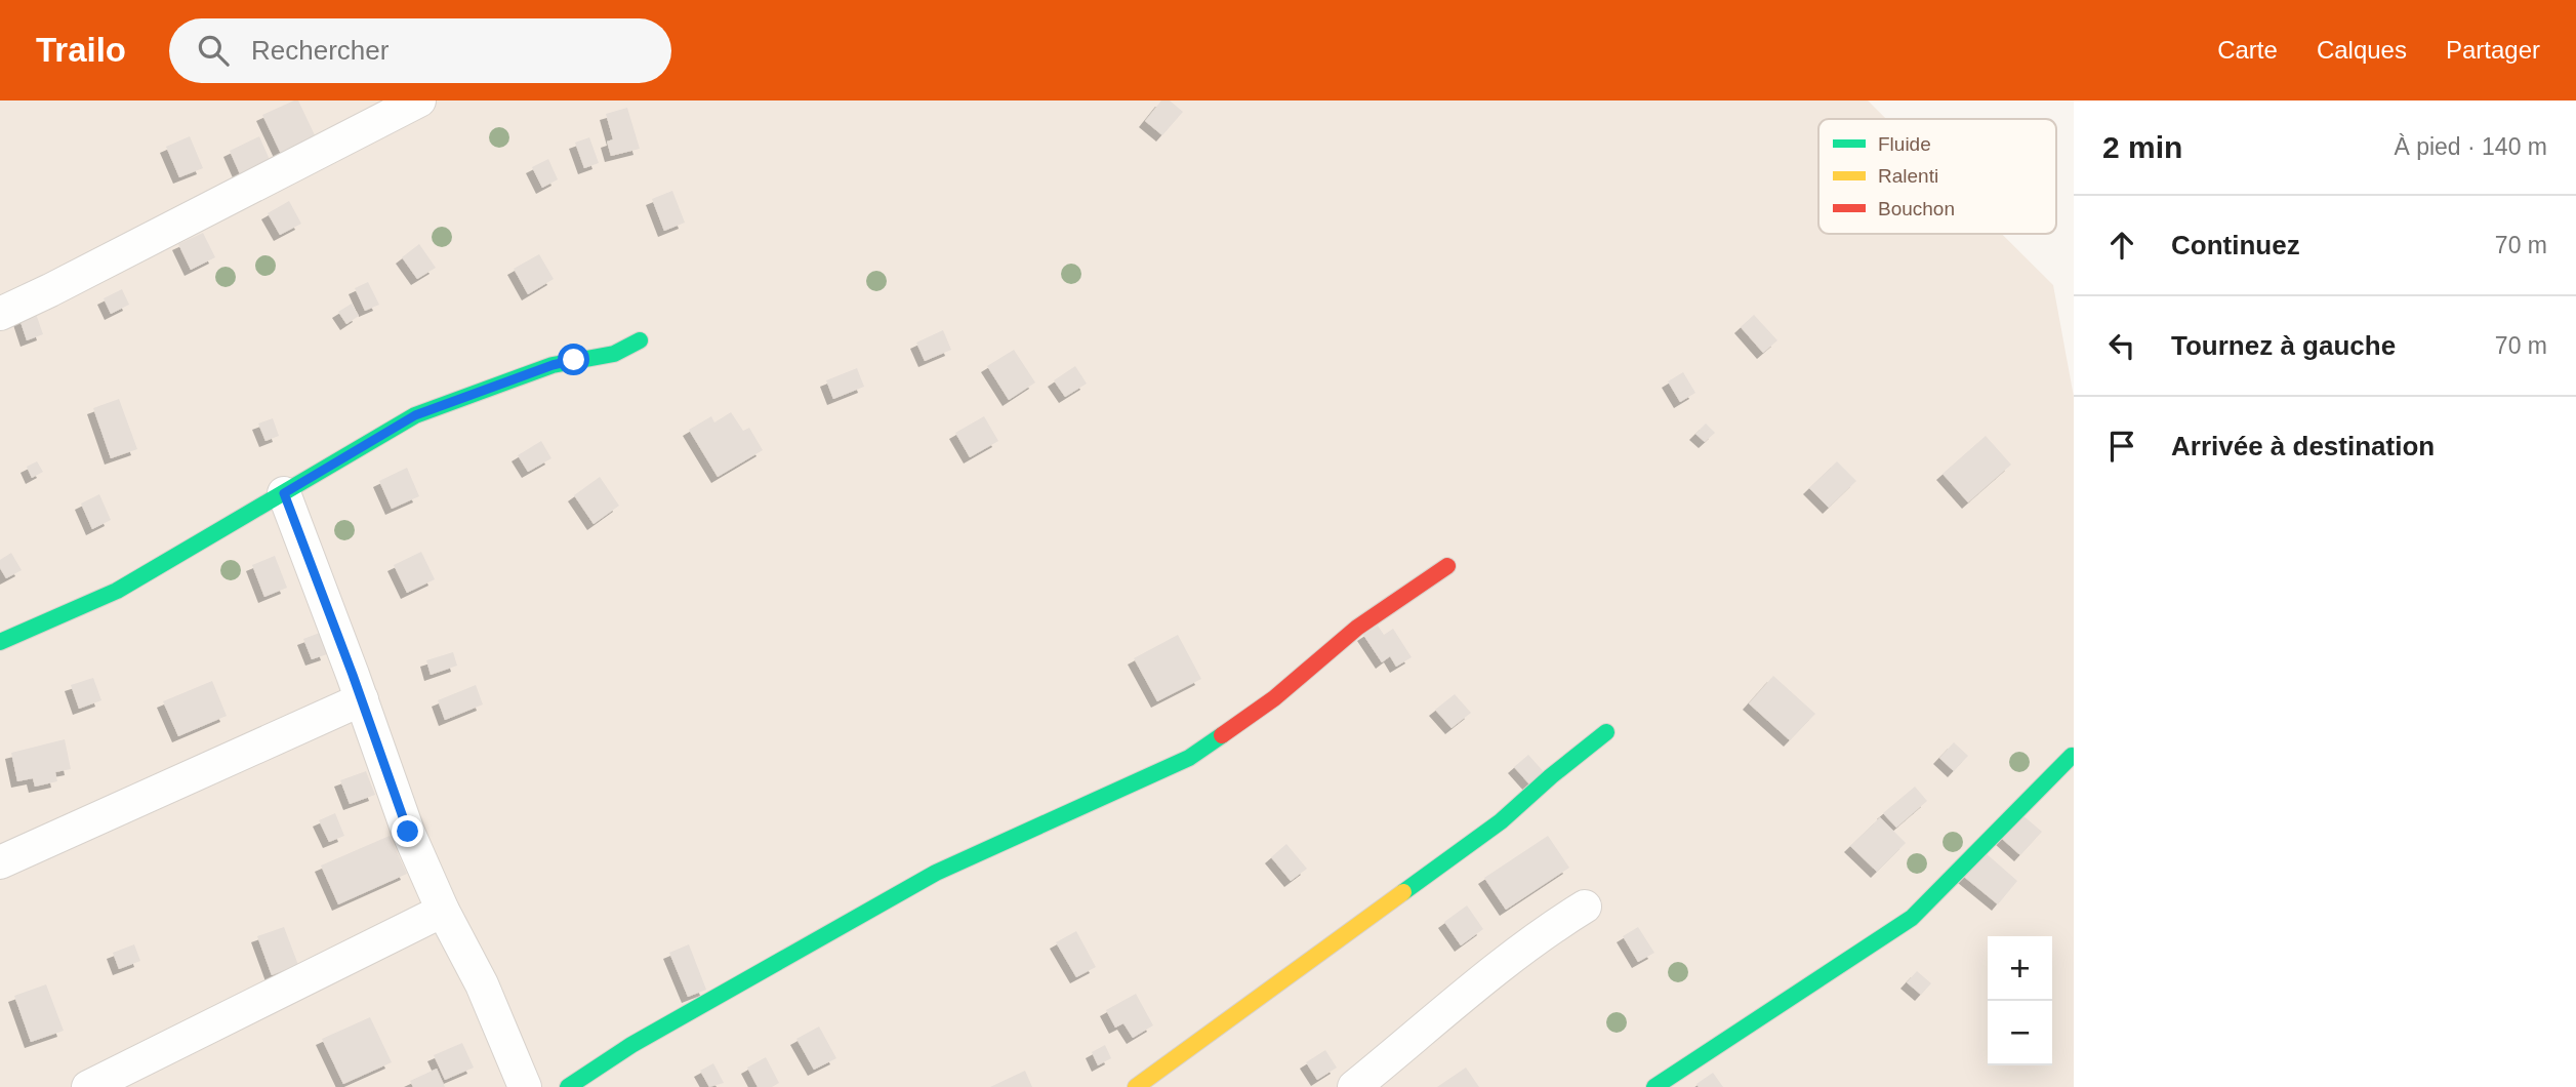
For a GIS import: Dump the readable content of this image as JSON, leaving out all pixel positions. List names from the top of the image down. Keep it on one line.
{"legend":["Fluide","Ralenti","Bouchon"],"page":{"header":"Trailo","search":"Rechercher","nav":["Carte","Calques","Partager"],"heading":["2 min","À pied · 140 m"],"list":[["Continuez","70 m"],["Tournez à gauche","70 m"],"Arrivée à destination"],"map_buttons":["+","−"]}}
